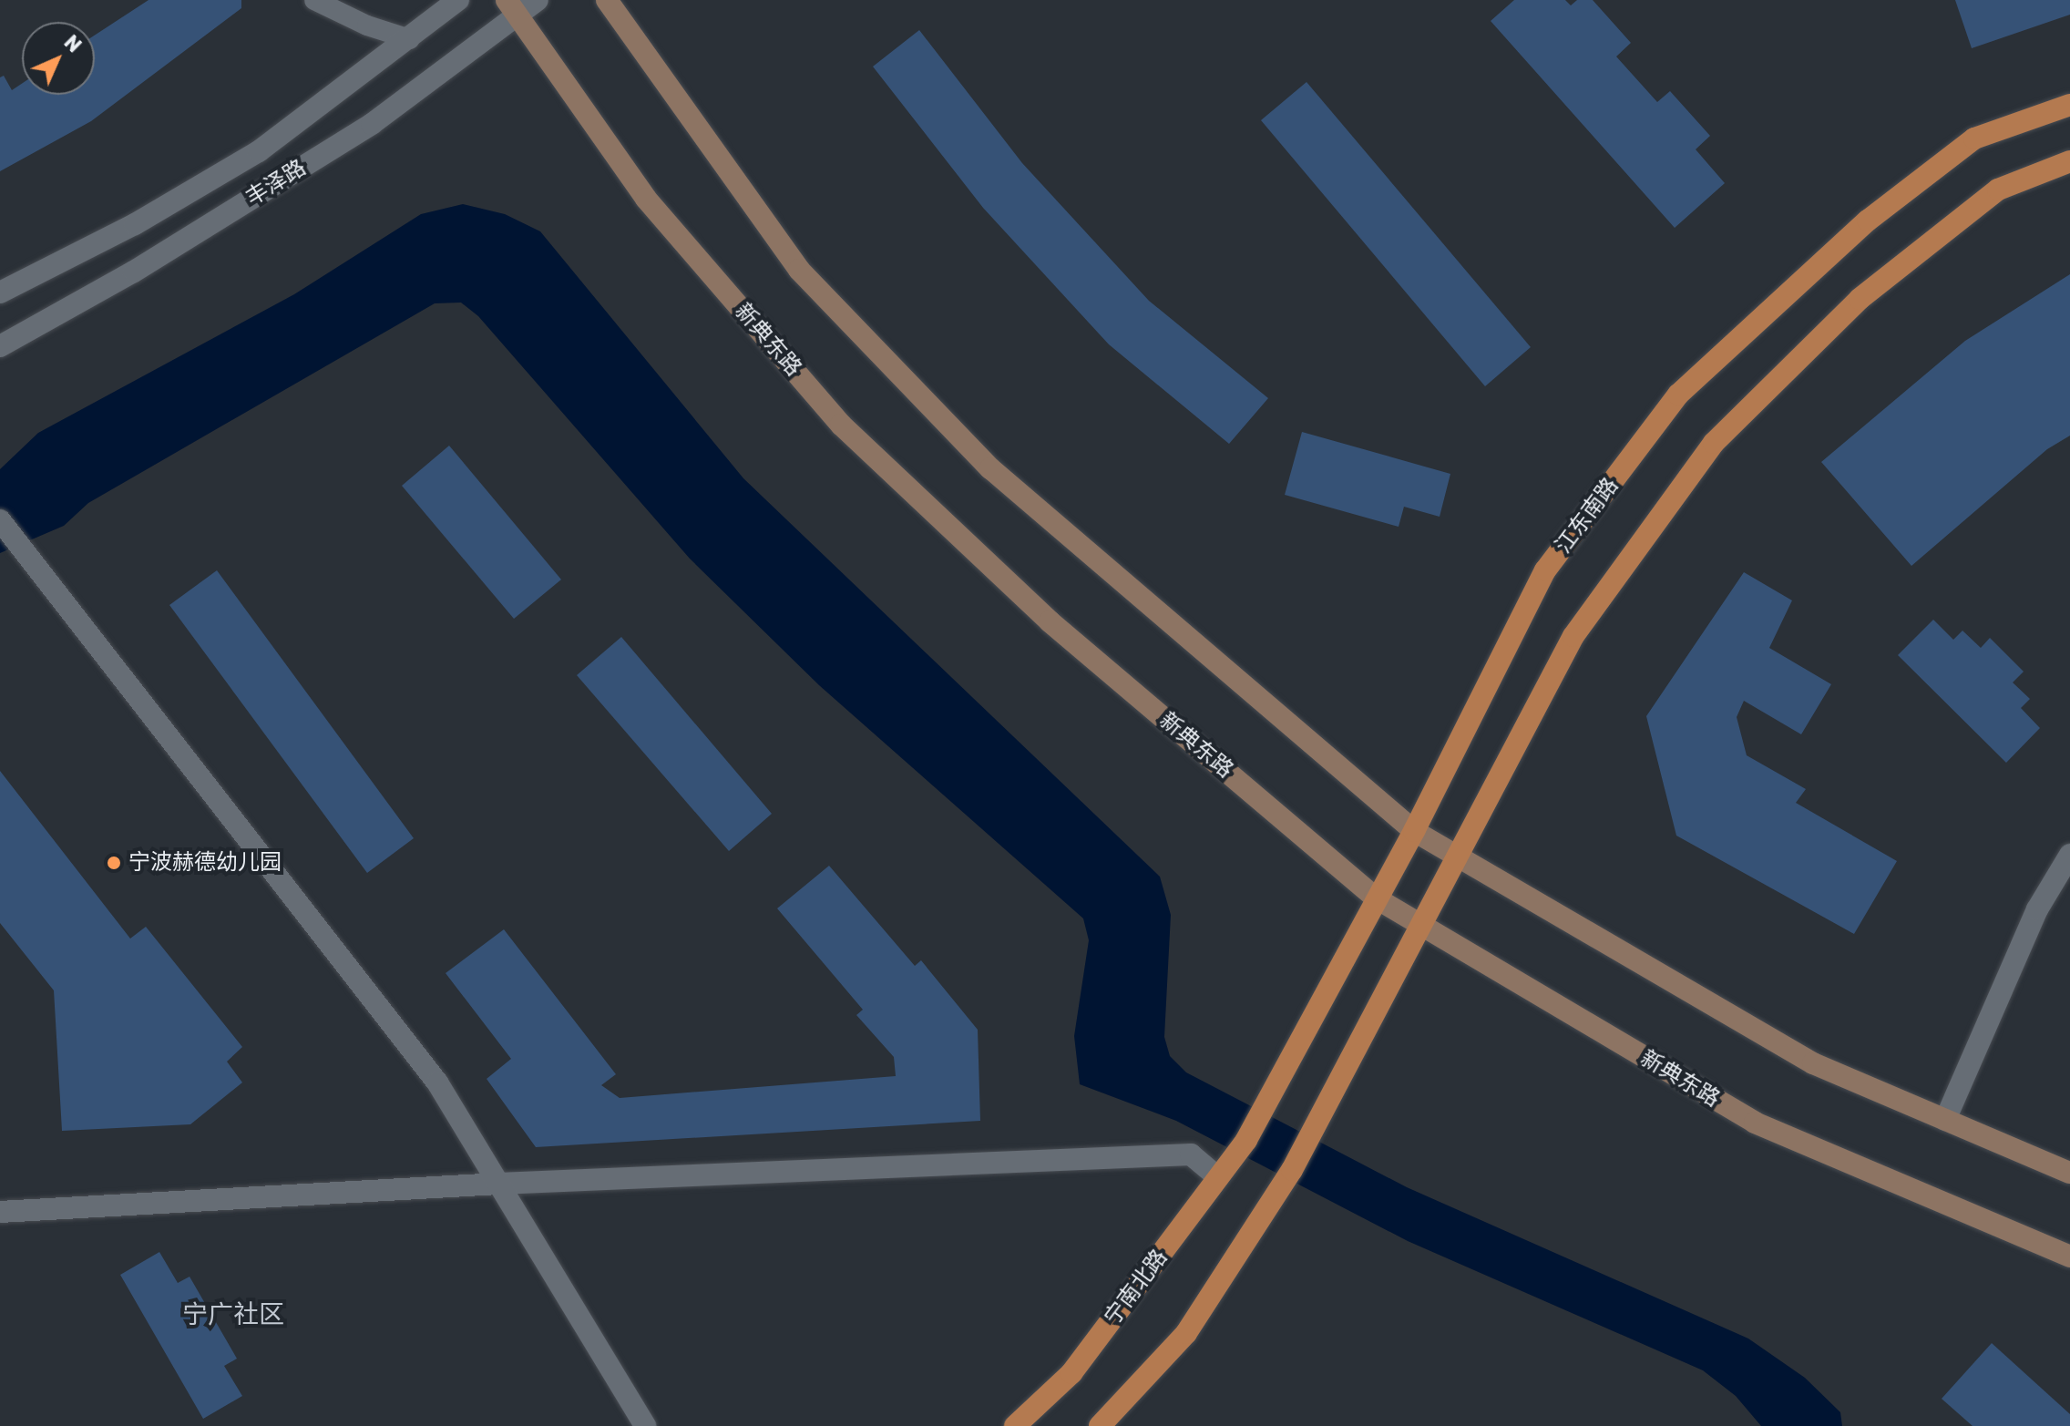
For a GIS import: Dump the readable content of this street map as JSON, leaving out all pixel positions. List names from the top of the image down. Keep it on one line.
{"streets":{"main road":["新典东路","江东南路","宁南北路"],"street":["丰泽路"]},"crossings":[["丰泽路","新典东路"],["新典东路","江东南路"],["江东南路","宁南北路"]],"districts":["宁广社区"],"places":["宁波赫德幼儿园"],"north":"top right"}
